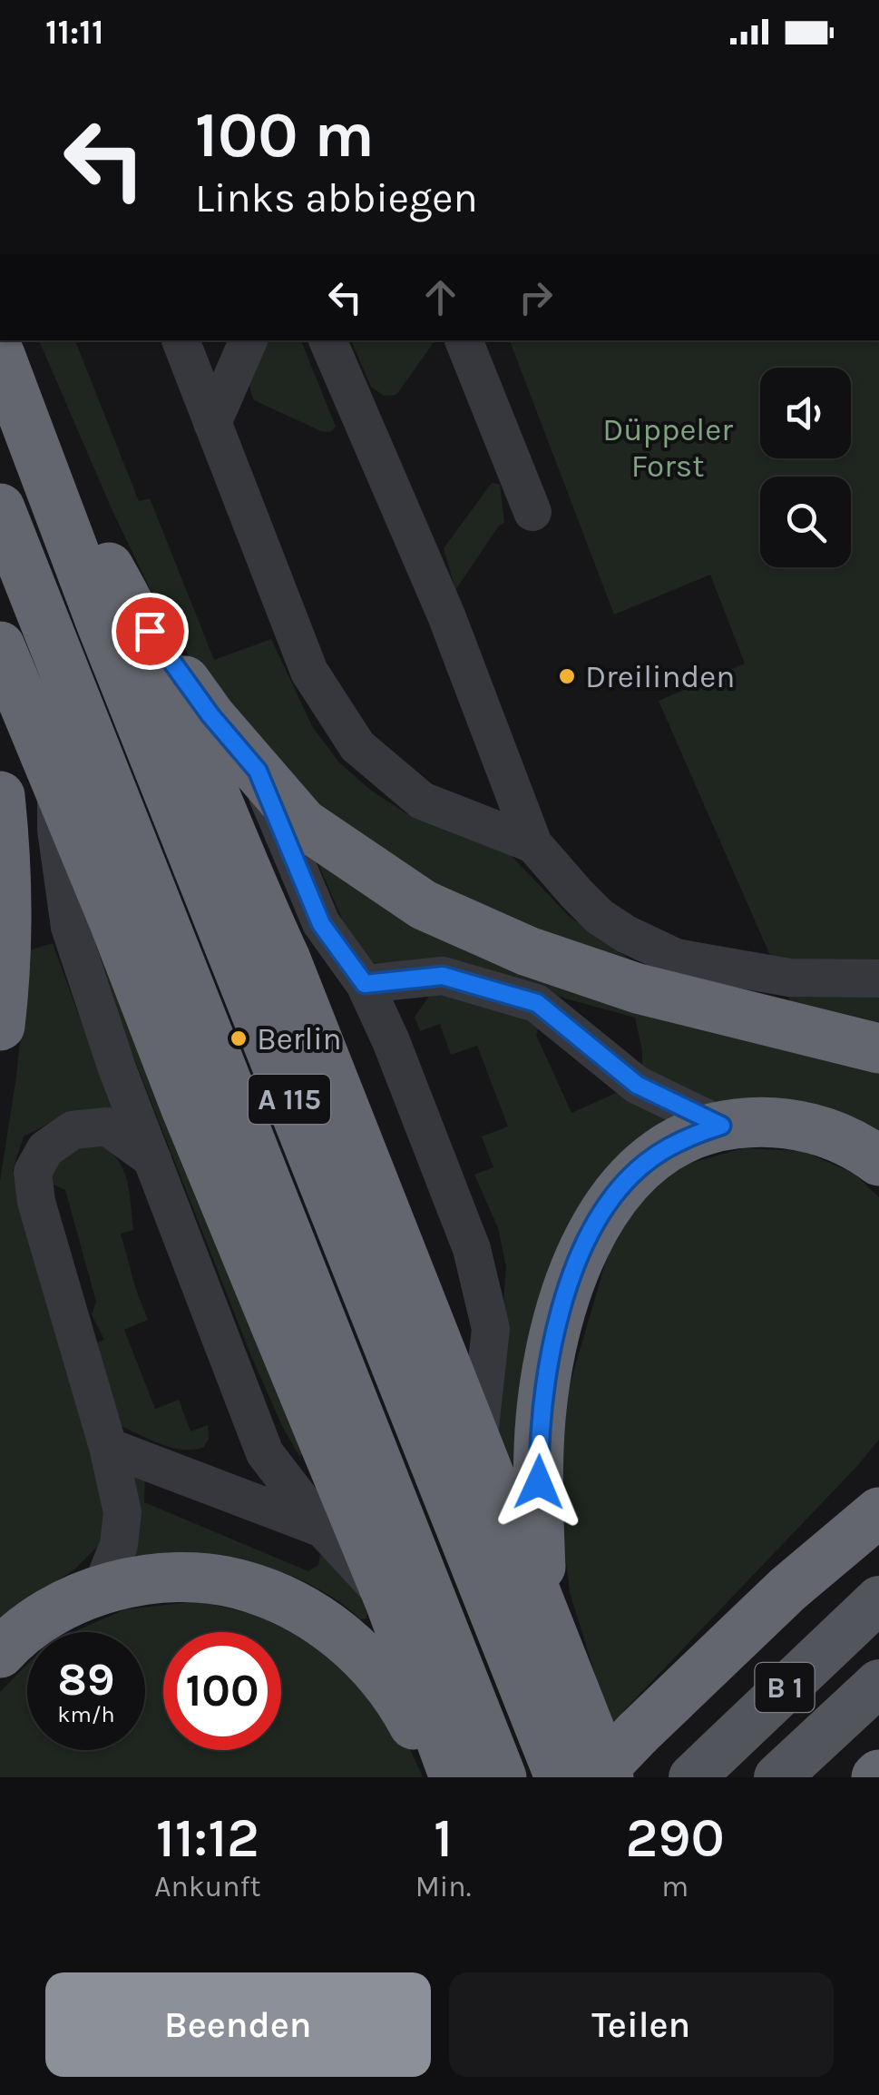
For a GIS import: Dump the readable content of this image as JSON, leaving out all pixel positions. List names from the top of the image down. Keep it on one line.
{"streets":{"highway":["A 115"],"main road":["B 1"]},"parks":["Düppeler Forst"],"places":["Dreilinden","Berlin"],"page":{"status":"11:11","turn":["100 m","Links abbiegen"],"speed":"89 km/h","limit":"100","eta":["11:12","Ankunft","1","Min.","290","m"],"buttons":["Beenden","Teilen"]}}
